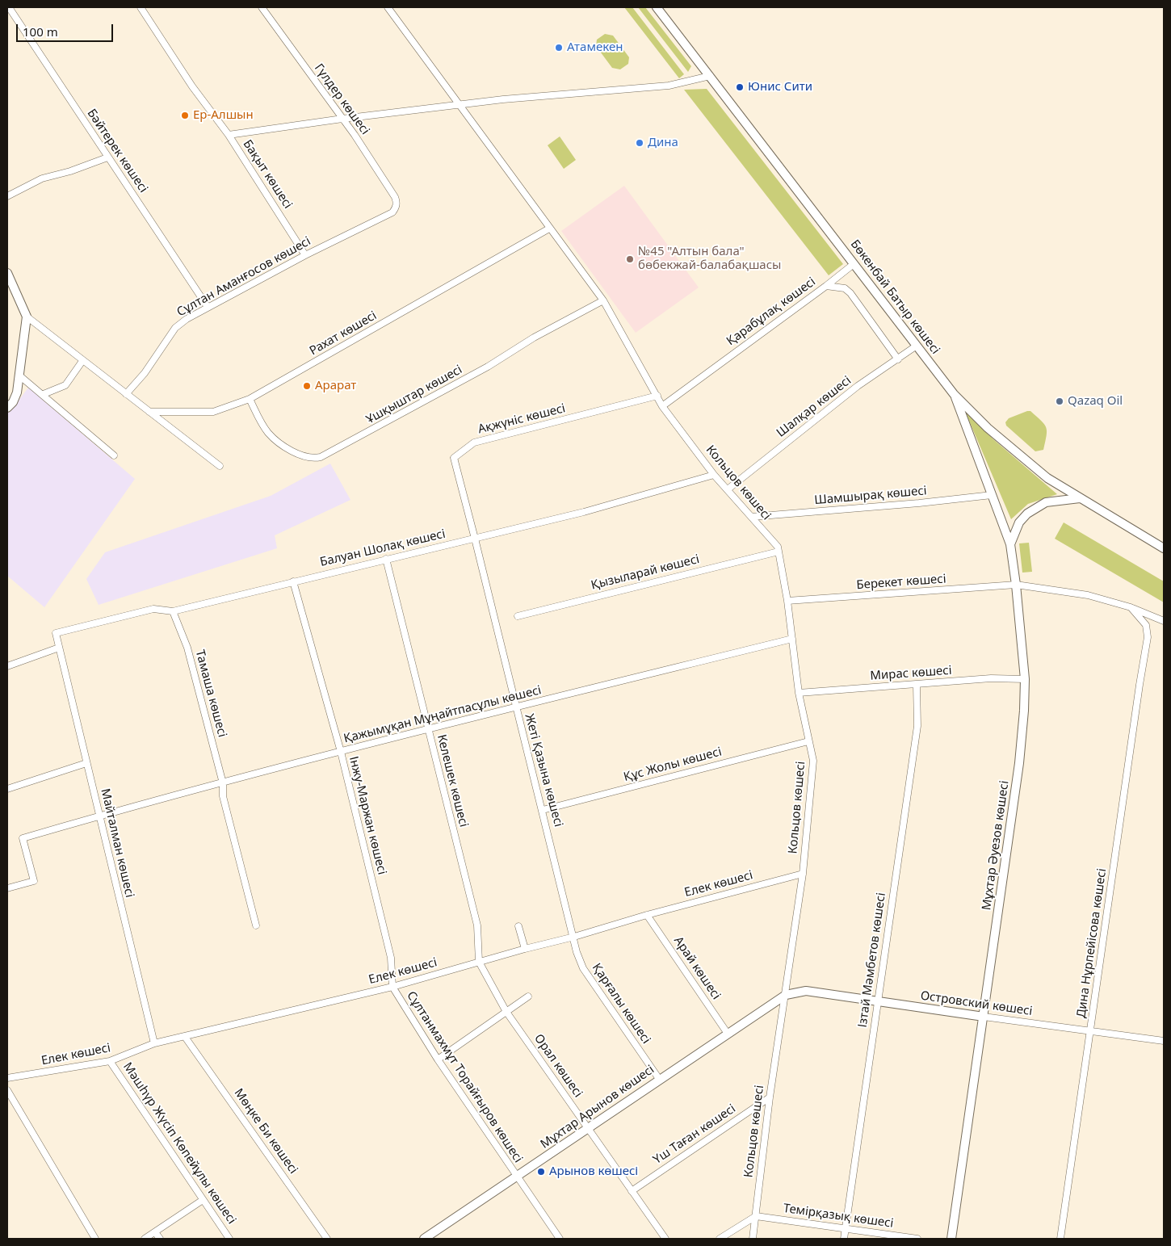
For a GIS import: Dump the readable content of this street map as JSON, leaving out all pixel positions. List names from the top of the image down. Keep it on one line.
{"streets":{"street":["Гүлдер көшесі","Бәйтерек көшесі","Бақыт көшесі","Сұлтан Аманғосов көшесі","Бөкенбай Батыр көшесі","Қарабұлақ көшесі","Рахат көшесі","Ұшқыштар көшесі","Шалқар көшесі","Ақжүніс көшесі","Кольцов көшесі","Шамшырақ көшесі","Балуан Шолақ көшесі","Қызыларай көшесі","Берекет көшесі","Мирас көшесі","Тамаша көшесі","Қажымұқан Мұңайтпасұлы көшесі","Құс Жолы көшесі","Жеті Қазына көшесі","Келешек көшесі","Інжу-Маржан көшесі","Майталман көшесі","Мұхтар Әуезов көшесі","Елек көшесі","Дина Нұрпейісова көшесі","Ізтай Мәмбетов көшесі","Арай көшесі","Қарғалы көшесі","Островский көшесі","Орал көшесі","Сұлтанмахмұт Торайғыров көшесі","Мұхтар Арынов көшесі","Мөңке Би көшесі","Үш Таған көшесі","Мәшһүр Жүсіп Көпейұлы көшесі","Темірқазық көшесі"]},"crossings":[["Гүлдер көшесі","Сұлтан Аманғосов көшесі"],["Бәйтерек көшесі","Сұлтан Аманғосов көшесі"],["Бақыт көшесі","Сұлтан Аманғосов көшесі"],["Бөкенбай Батыр көшесі","Шалқар көшесі"],["Бөкенбай Батыр көшесі","Мұхтар Әуезов көшесі"],["Қарабұлақ көшесі","Шалқар көшесі"],["Қарабұлақ көшесі","Кольцов көшесі"],["Рахат көшесі","Ұшқыштар көшесі"],["Рахат көшесі","Кольцов көшесі"],["Ұшқыштар көшесі","Кольцов көшесі"],["Шалқар көшесі","Кольцов көшесі"],["Ақжүніс көшесі","Кольцов көшесі"],["Ақжүніс көшесі","Балуан Шолақ көшесі"],["Ақжүніс көшесі","Жеті Қазына көшесі"],["Кольцов көшесі","Шамшырақ көшесі"],["Кольцов көшесі","Балуан Шолақ көшесі"],["Кольцов көшесі","Қызыларай көшесі"],["Кольцов көшесі","Берекет көшесі"],["Кольцов көшесі","Мирас көшесі"],["Кольцов көшесі","Қажымұқан Мұңайтпасұлы көшесі"],["Кольцов көшесі","Құс Жолы көшесі"],["Кольцов көшесі","Елек көшесі"],["Кольцов көшесі","Островский көшесі"],["Кольцов көшесі","Мұхтар Арынов көшесі"],["Кольцов көшесі","Үш Таған көшесі"],["Кольцов көшесі","Темірқазық көшесі"],["Шамшырақ көшесі","Мұхтар Әуезов көшесі"],["Балуан Шолақ көшесі","Тамаша көшесі"],["Балуан Шолақ көшесі","Жеті Қазына көшесі"],["Балуан Шолақ көшесі","Келешек көшесі"],["Балуан Шолақ көшесі","Інжу-Маржан көшесі"],["Балуан Шолақ көшесі","Майталман көшесі"],["Берекет көшесі","Мұхтар Әуезов көшесі"],["Берекет көшесі","Дина Нұрпейісова көшесі"],["Мирас көшесі","Мұхтар Әуезов көшесі"],["Мирас көшесі","Ізтай Мәмбетов көшесі"],["Тамаша көшесі","Қажымұқан Мұңайтпасұлы көшесі"],["Қажымұқан Мұңайтпасұлы көшесі","Жеті Қазына көшесі"],["Қажымұқан Мұңайтпасұлы көшесі","Келешек көшесі"],["Қажымұқан Мұңайтпасұлы көшесі","Інжу-Маржан көшесі"],["Қажымұқан Мұңайтпасұлы көшесі","Майталман көшесі"],["Құс Жолы көшесі","Жеті Қазына көшесі"],["Жеті Қазына көшесі","Елек көшесі"],["Жеті Қазына көшесі","Қарғалы көшесі"],["Келешек көшесі","Елек көшесі"],["Келешек көшесі","Орал көшесі"],["Інжу-Маржан көшесі","Елек көшесі"],["Інжу-Маржан көшесі","Сұлтанмахмұт Торайғыров көшесі"],["Майталман көшесі","Елек көшесі"],["Мұхтар Әуезов көшесі","Островский көшесі"],["Елек көшесі","Арай көшесі"],["Елек көшесі","Қарғалы көшесі"],["Елек көшесі","Орал көшесі"],["Елек көшесі","Сұлтанмахмұт Торайғыров көшесі"],["Елек көшесі","Мөңке Би көшесі"],["Елек көшесі","Мәшһүр Жүсіп Көпейұлы көшесі"],["Дина Нұрпейісова көшесі","Островский көшесі"],["Ізтай Мәмбетов көшесі","Островский көшесі"],["Ізтай Мәмбетов көшесі","Темірқазық көшесі"],["Арай көшесі","Мұхтар Арынов көшесі"],["Қарғалы көшесі","Мұхтар Арынов көшесі"],["Островский көшесі","Мұхтар Арынов көшесі"],["Орал көшесі","Мұхтар Арынов көшесі"],["Орал көшесі","Үш Таған көшесі"],["Сұлтанмахмұт Торайғыров көшесі","Мұхтар Арынов көшесі"]],"places":["Атамекен","Юнис Сити","Ер-Алшын","Дина","№45 \"Алтын бала\" бөбекжай-балабақшасы","Арарат","Qazaq Oil","Арынов көшесі"],"scale_bar":"100 m"}
